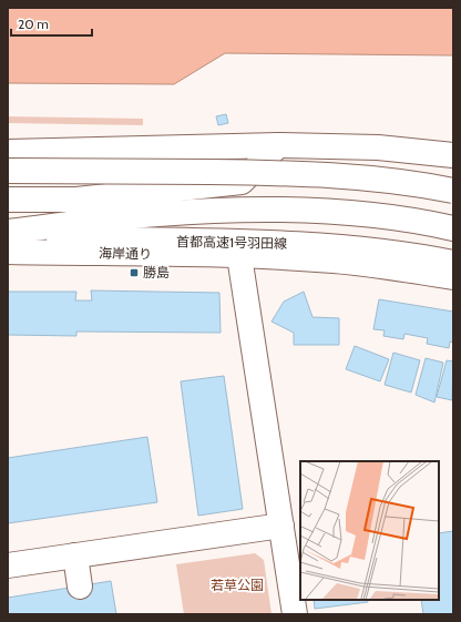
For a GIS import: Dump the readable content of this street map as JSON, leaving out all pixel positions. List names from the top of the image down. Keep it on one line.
{"streets":{"main road":["首都高速1号羽田線","海岸通り"]},"parks":["若草公園"],"places":{"transit":["勝島"]},"scale_bar":"20 m"}
